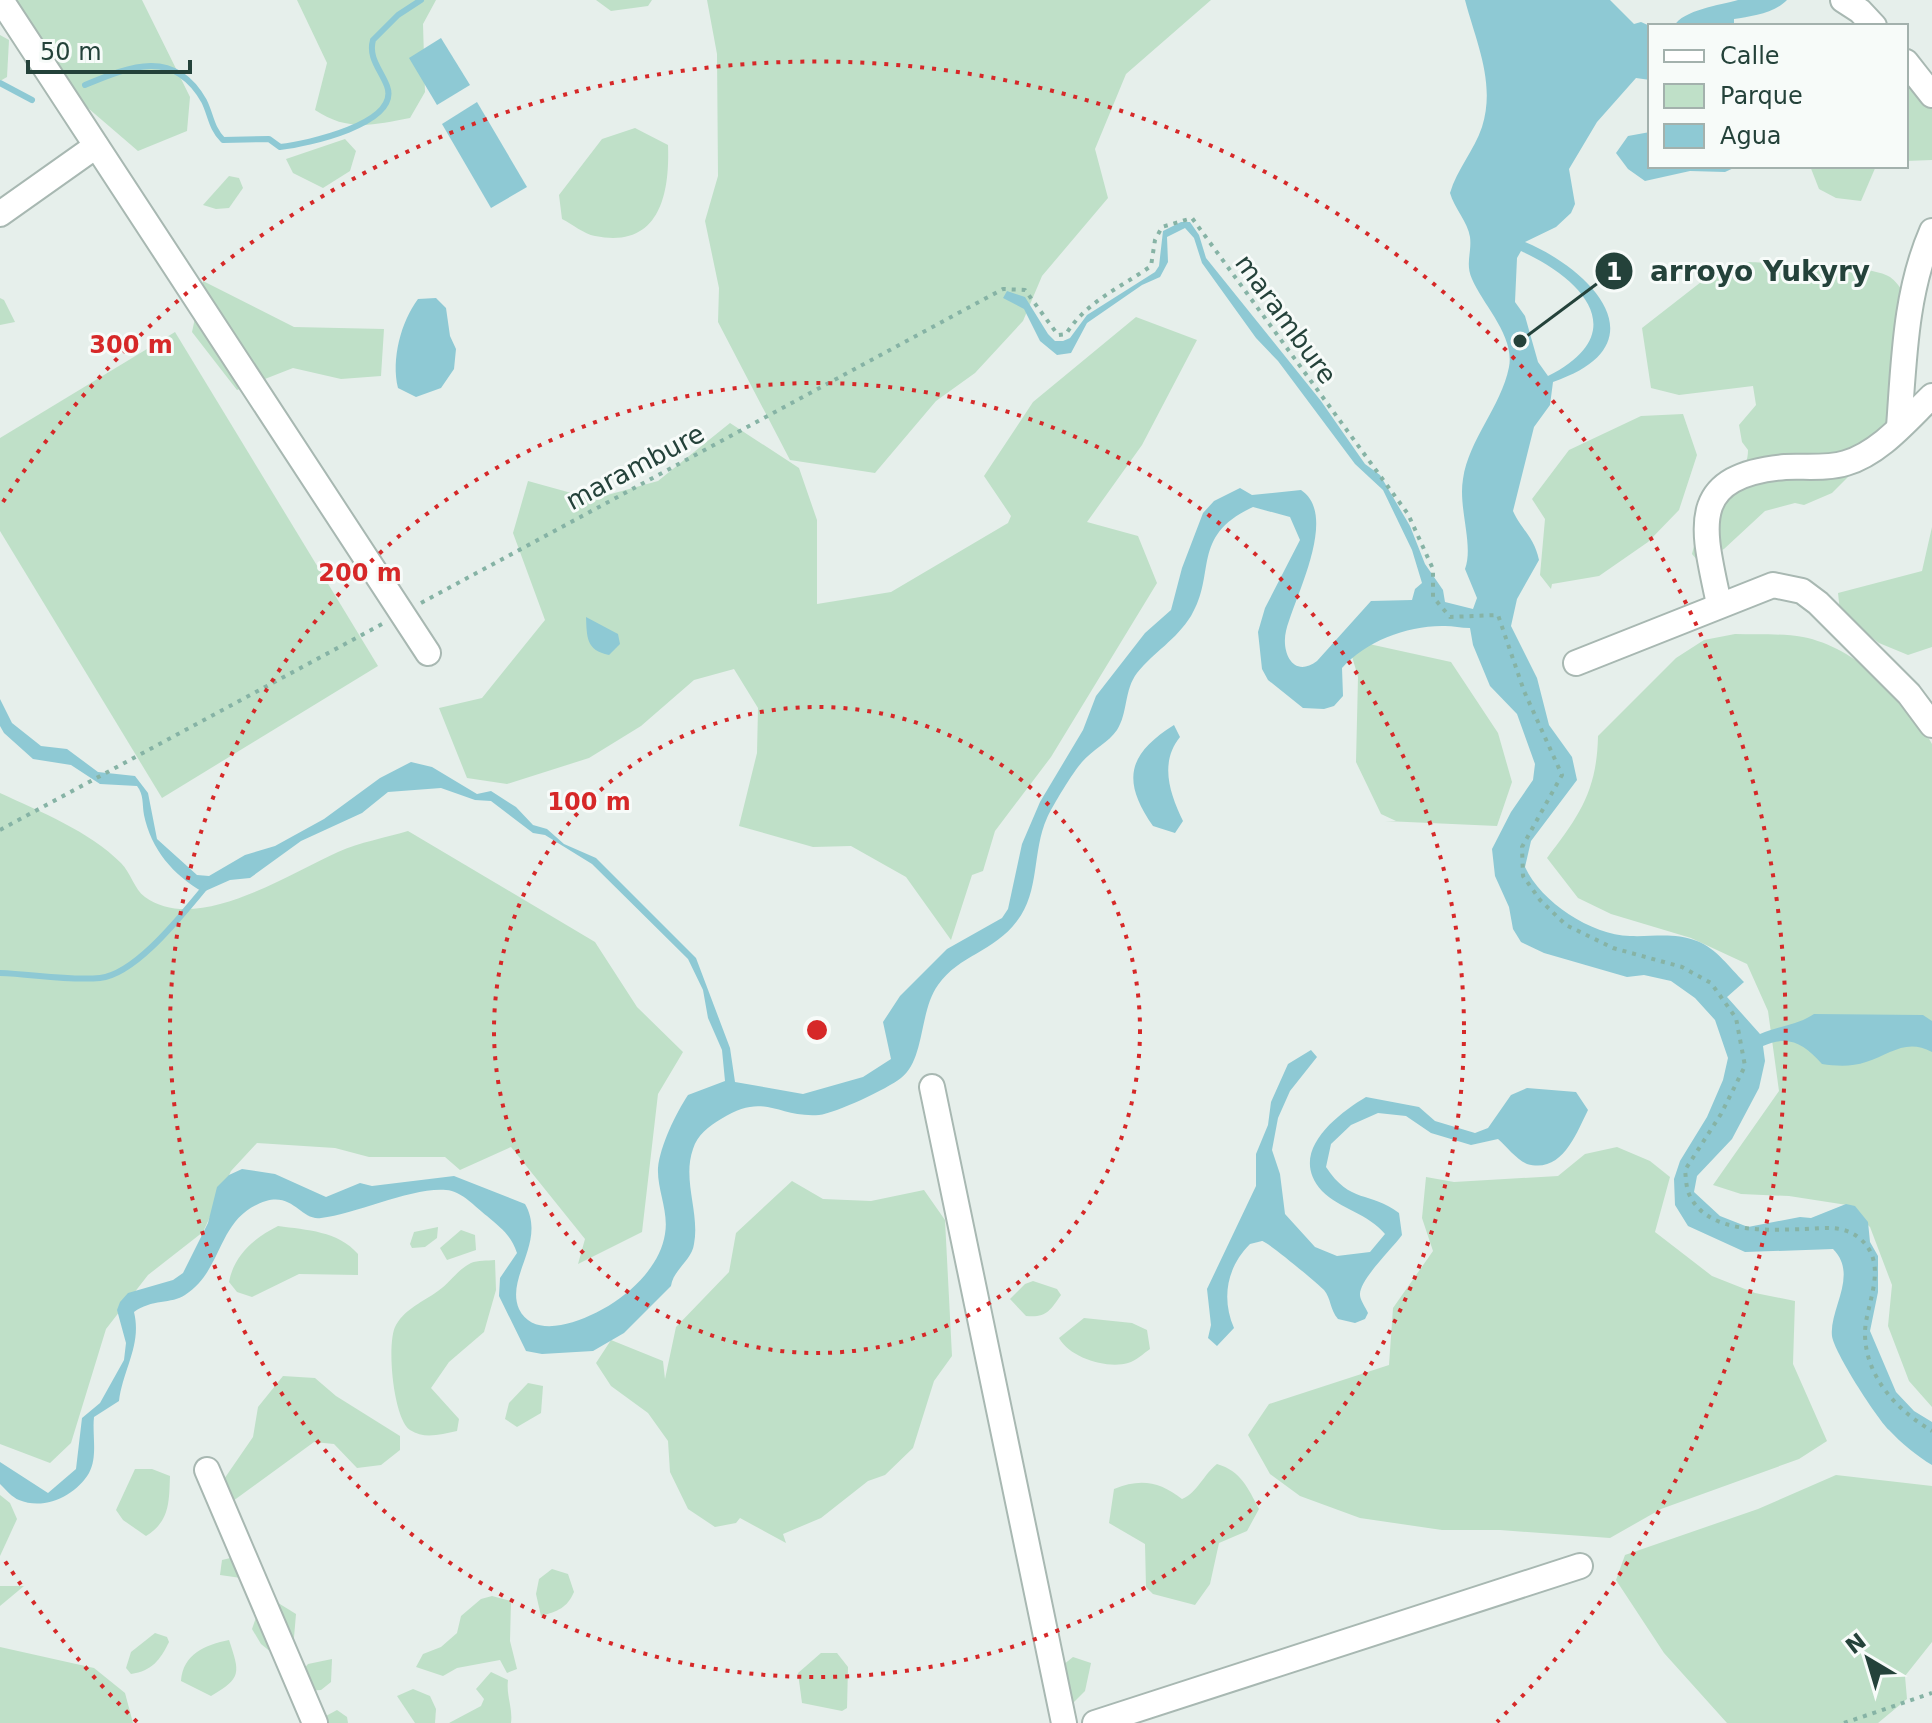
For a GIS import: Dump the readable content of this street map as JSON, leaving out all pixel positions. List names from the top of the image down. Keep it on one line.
{"streets":{"path":["marambure"]},"places":["arroyo Yukyry"],"legend":["Calle","Parque","Agua"],"scale_bar":"50 m","north":"top left","rings":["300 m","200 m","100 m"]}
